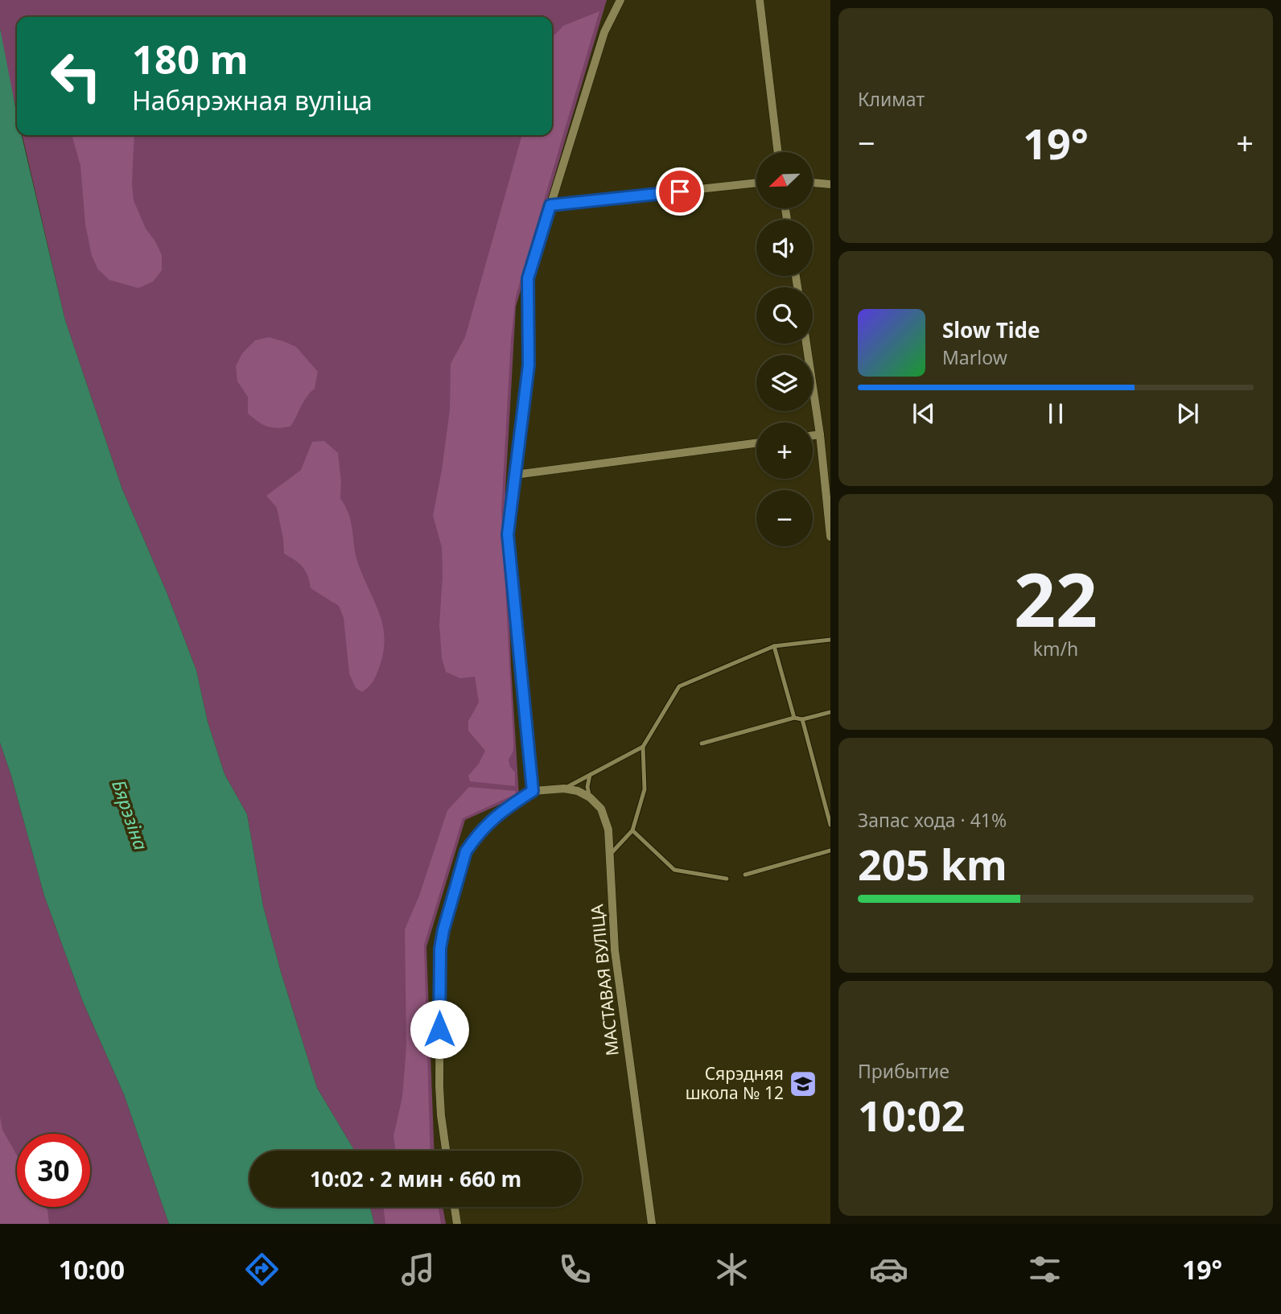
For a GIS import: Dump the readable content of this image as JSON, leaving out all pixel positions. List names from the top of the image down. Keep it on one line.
{"streets":{"street":["МАСТАВАЯ ВУЛІЦА"]},"water":["Бярэзіна"],"places":{"school or university":["Сярэдняя школа № 12"]},"north":"bottom left","page":{"tile":["Климат",["22","km/h"],["Запас хода · 41%","205 km"],["Прибытие","10:02"]],"turn":["180 m","Набярэжная вуліца"],"heat":["−","19°","+"],"map_buttons":["+","−"],"song":["Slow Tide","Marlow"],"limit":"30","trip":"10:02 · 2 мин · 660 m","tabs":["10:00","19°"]}}
